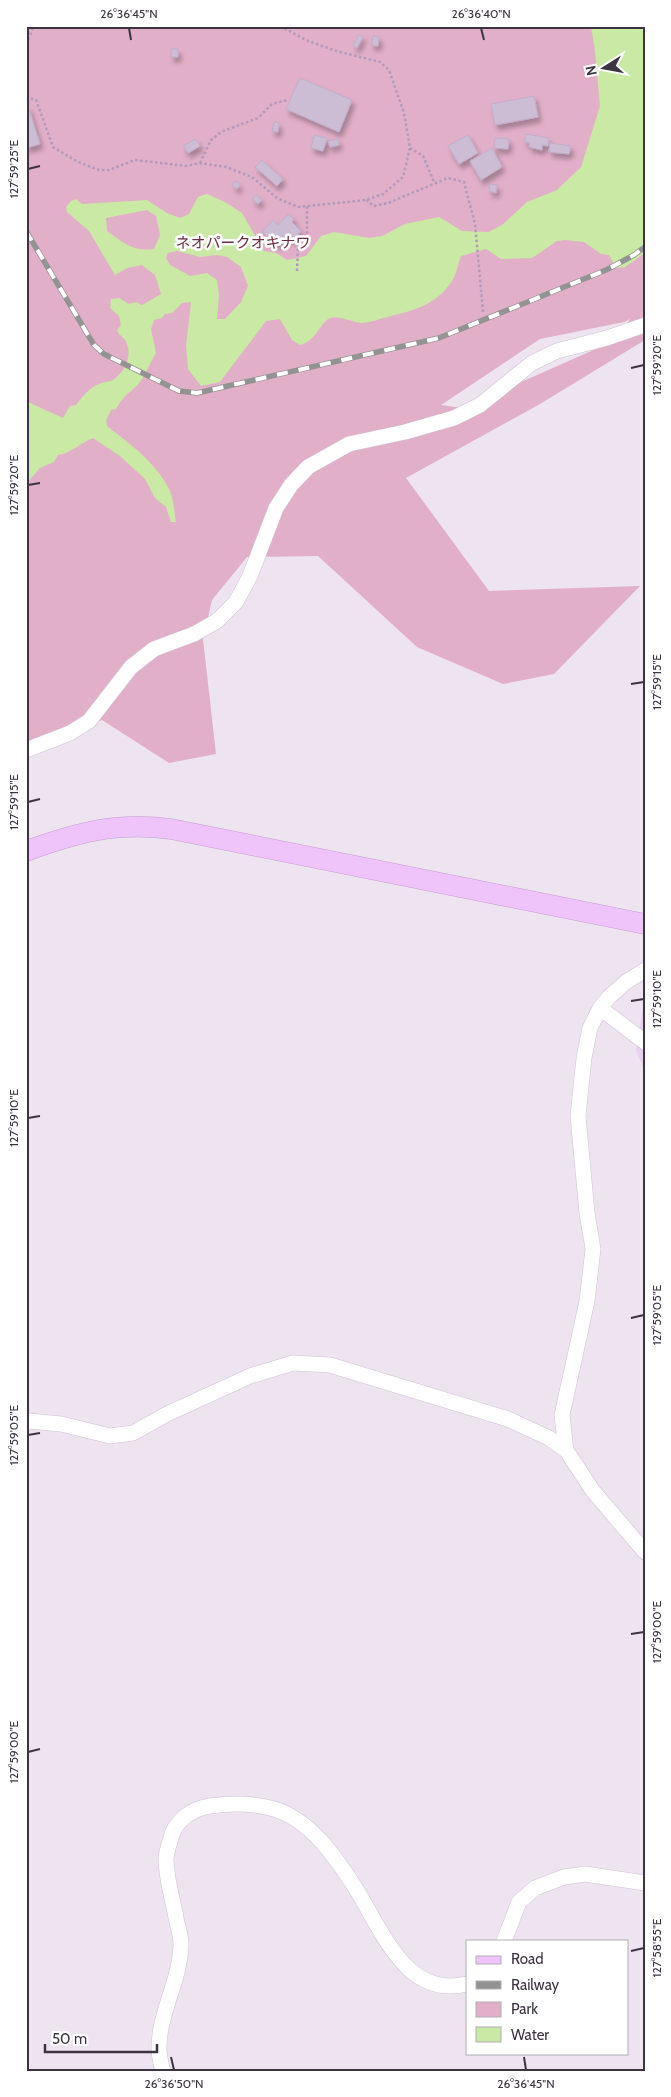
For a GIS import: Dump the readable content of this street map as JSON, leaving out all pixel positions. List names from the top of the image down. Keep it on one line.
{"parks":["ネオパークオキナワ"],"legend":["Road","Railway","Park","Water"],"scale_bar":"50 m","north":"left","coordinates":["26°36'45\"N","26°36'40\"N","127°59'25\"E","127°59'20\"E","127°59'15\"E","127°59'10\"E","127°59'05\"E","127°59'00\"E","127°58'55\"E","26°36'50\"N"]}
